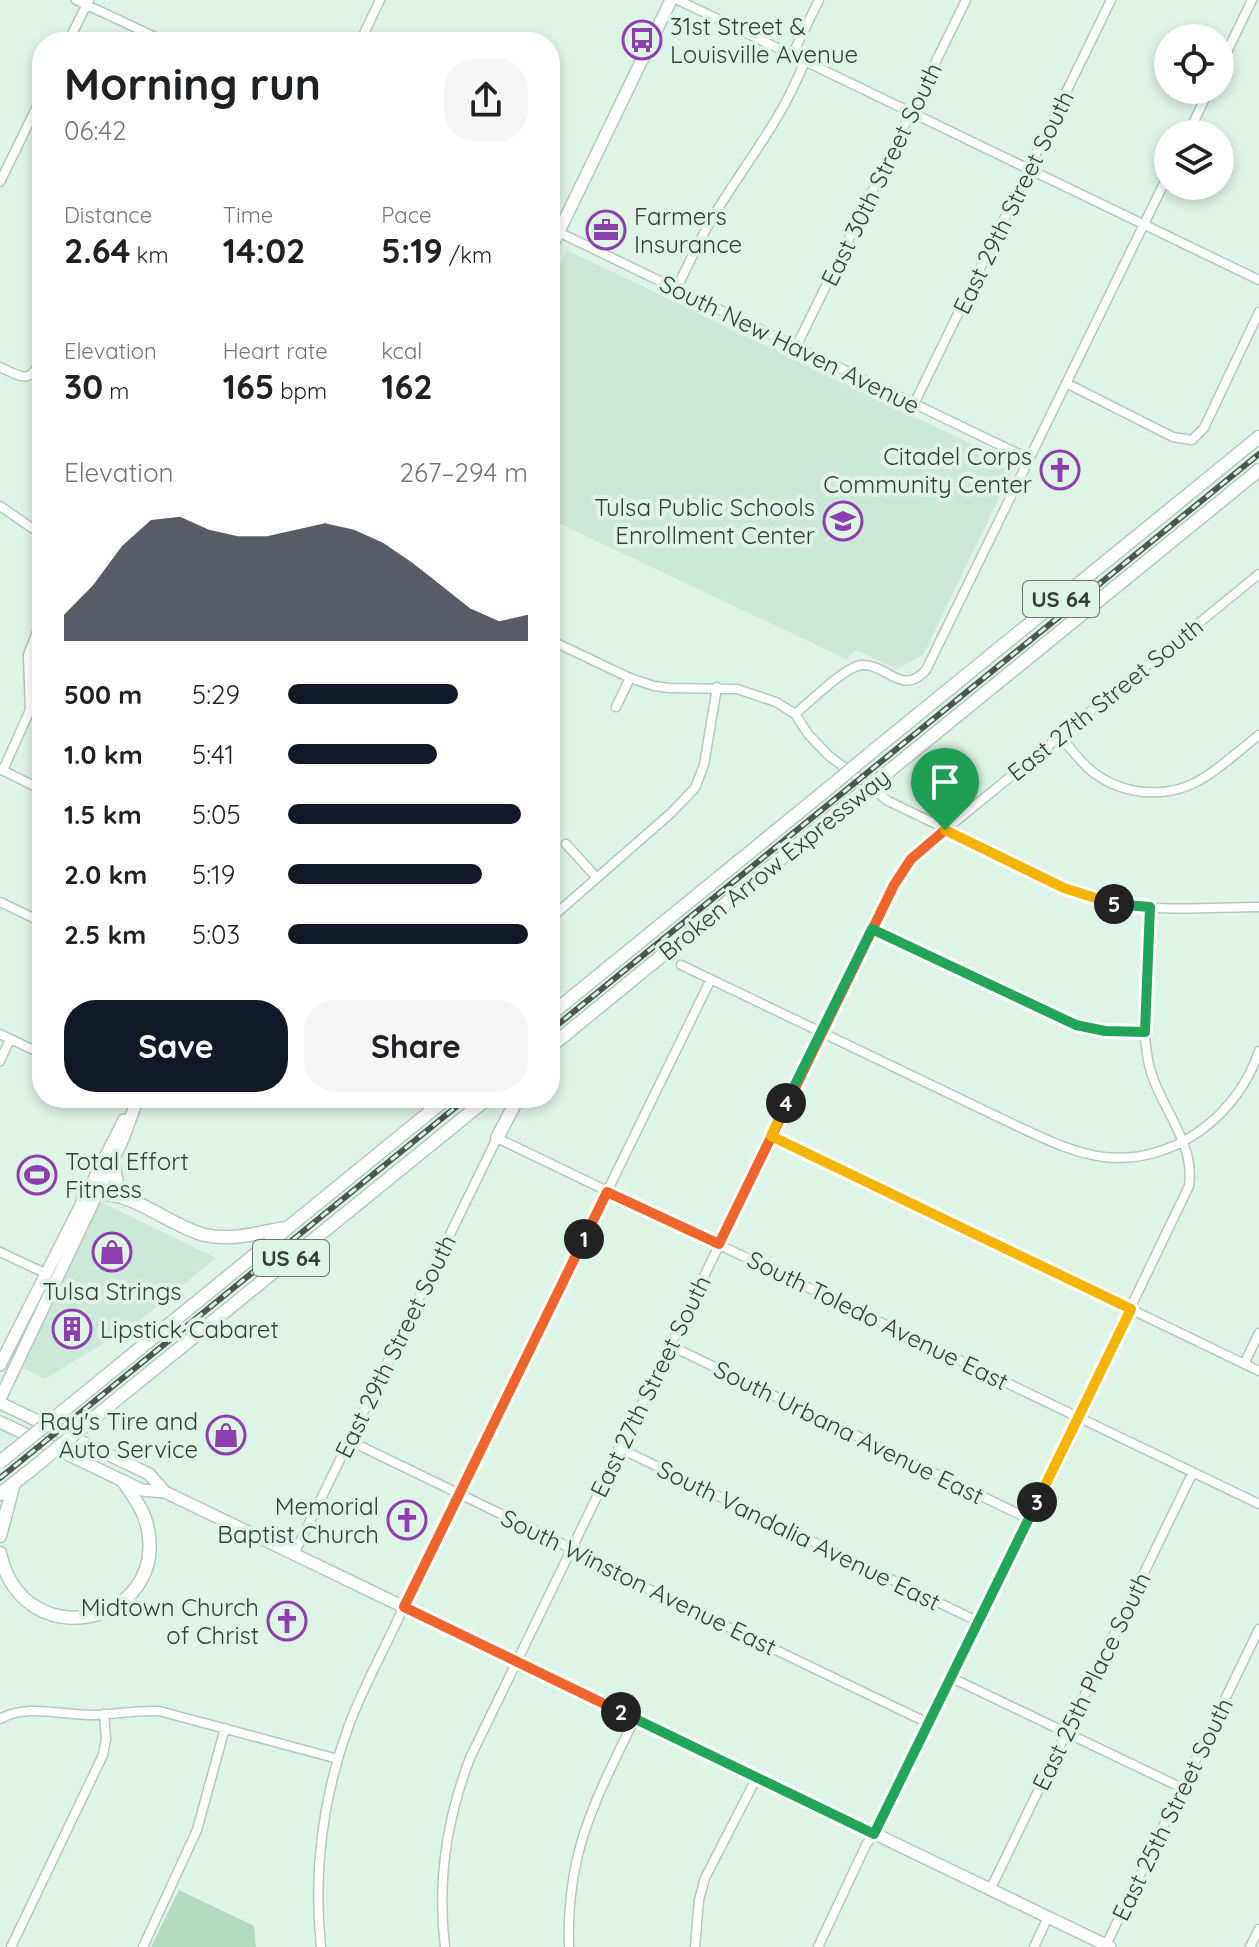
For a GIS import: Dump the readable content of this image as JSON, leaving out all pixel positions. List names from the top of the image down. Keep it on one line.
{"streets":{"highway":["US 64","Broken Arrow Expressway"],"street":["East 30th Street South","East 29th Street South","South New Haven Avenue","East 27th Street South","South Toledo Avenue East","South Urbana Avenue East","South Vandalia Avenue East","South Winston Avenue East","East 25th Place South","East 25th Street South"]},"crossings":[["East 30th Street South","South New Haven Avenue"],["East 29th Street South","South New Haven Avenue"],["East 29th Street South","South Toledo Avenue East"],["East 29th Street South","South Winston Avenue East"],["East 27th Street South","South Toledo Avenue East"],["East 27th Street South","South Urbana Avenue East"],["East 27th Street South","South Vandalia Avenue East"],["East 27th Street South","South Winston Avenue East"],["South Toledo Avenue East","East 25th Place South"]],"places":{"bus stop":["31st Street & Louisville Avenue"],"office":["Farmers Insurance"],"church":["Citadel Corps Community Center","Memorial Baptist Church","Midtown Church of Christ"],"school or university":["Tulsa Public Schools Enrollment Center"],"sports":["Total Effort Fitness"],"shop":["Tulsa Strings","Ray's Tire and Auto Service"],"building":["Lipstick Cabaret"]},"page":{"heading":["Morning run","06:42"],"stats":[["Distance","2.64 km"],["Time","14:02"],["Pace","5:19 /km"],["Elevation","30 m"],["Heart rate","165 bpm"],["kcal","162"]],"chart":["Elevation","267–294 m"],"list":[{"name":"500 m","note":"5:29"},{"name":"1.0 km","note":"5:41"},{"name":"1.5 km","note":"5:05"},{"name":"2.0 km","note":"5:19"},{"name":"2.5 km","note":"5:03"}],"pins":["5","4","1","3","2"],"buttons":["Save","Share"]}}
